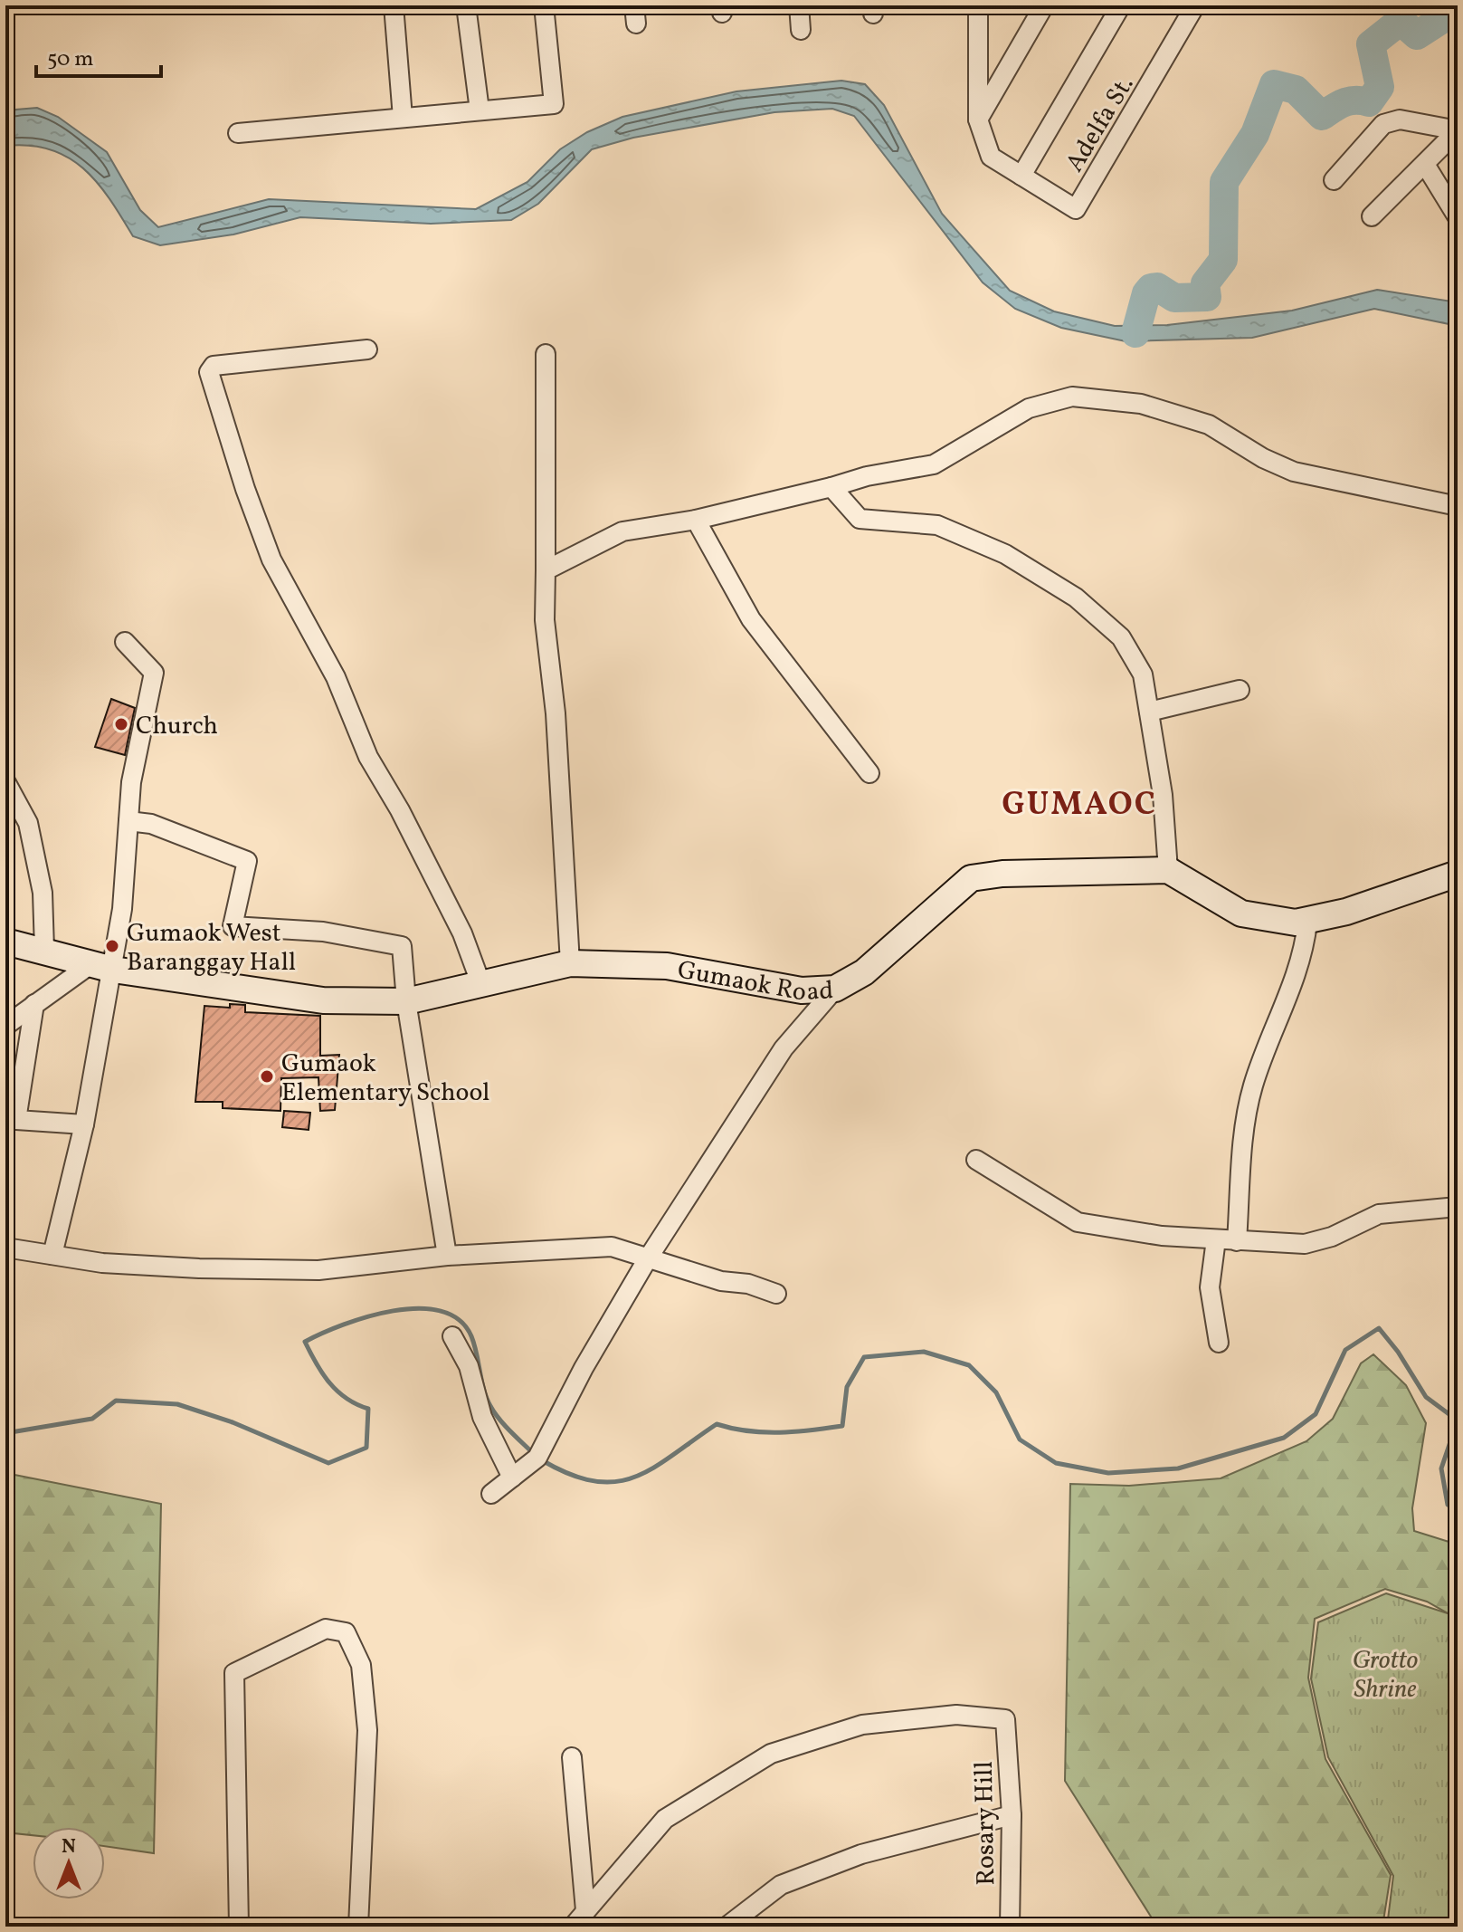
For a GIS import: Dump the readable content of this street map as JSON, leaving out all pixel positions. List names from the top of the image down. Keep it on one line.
{"streets":{"street":["Adelfa St.","Gumaok Road","Rosary Hill"]},"districts":["GUMAOC"],"parks":["Grotto Shrine"],"places":["Church","Gumaok West Baranggay Hall","Gumaok Elementary School"],"scale_bar":"50 m","north":"top"}
